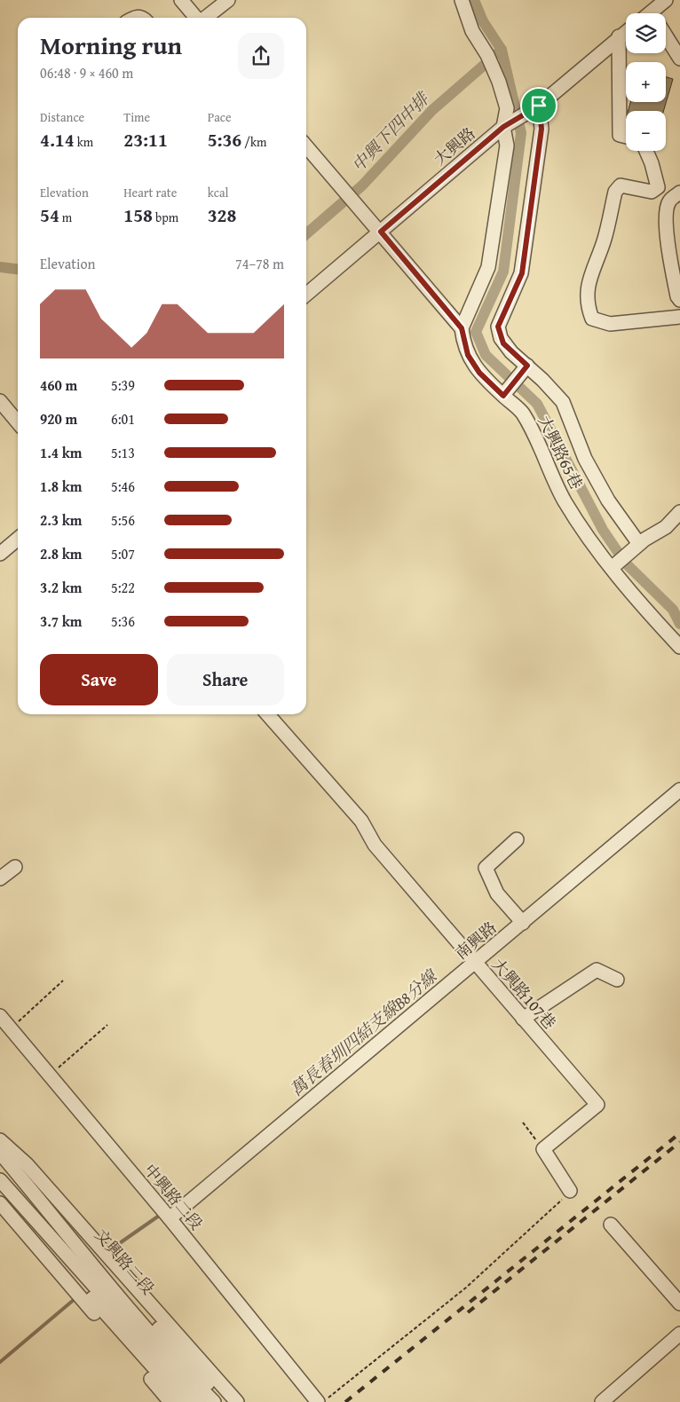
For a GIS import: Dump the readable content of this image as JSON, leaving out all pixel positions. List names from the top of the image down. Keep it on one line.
{"streets":{"street":["大興路","大興路65巷","南興路","大興路107巷","中興路二段","文興路二段"]},"crossings":[["大興路","大興路65巷"],["南興路","大興路107巷"],["南興路","中興路二段"]],"water":["中興下四中排","萬長春圳四結支線B8分線"],"page":{"map_buttons":["+","−"],"heading":["Morning run","06:48 · 9 × 460 m"],"stats":[["Distance","4.14 km"],["Time","23:11"],["Pace","5:36 /km"],["Elevation","54 m"],["Heart rate","158 bpm"],["kcal","328"]],"chart":["Elevation","74–78 m"],"list":[{"name":"460 m","note":"5:39"},{"name":"920 m","note":"6:01"},{"name":"1.4 km","note":"5:13"},{"name":"1.8 km","note":"5:46"},{"name":"2.3 km","note":"5:56"},{"name":"2.8 km","note":"5:07"},{"name":"3.2 km","note":"5:22"},{"name":"3.7 km","note":"5:36"}],"buttons":["Save","Share"]}}
